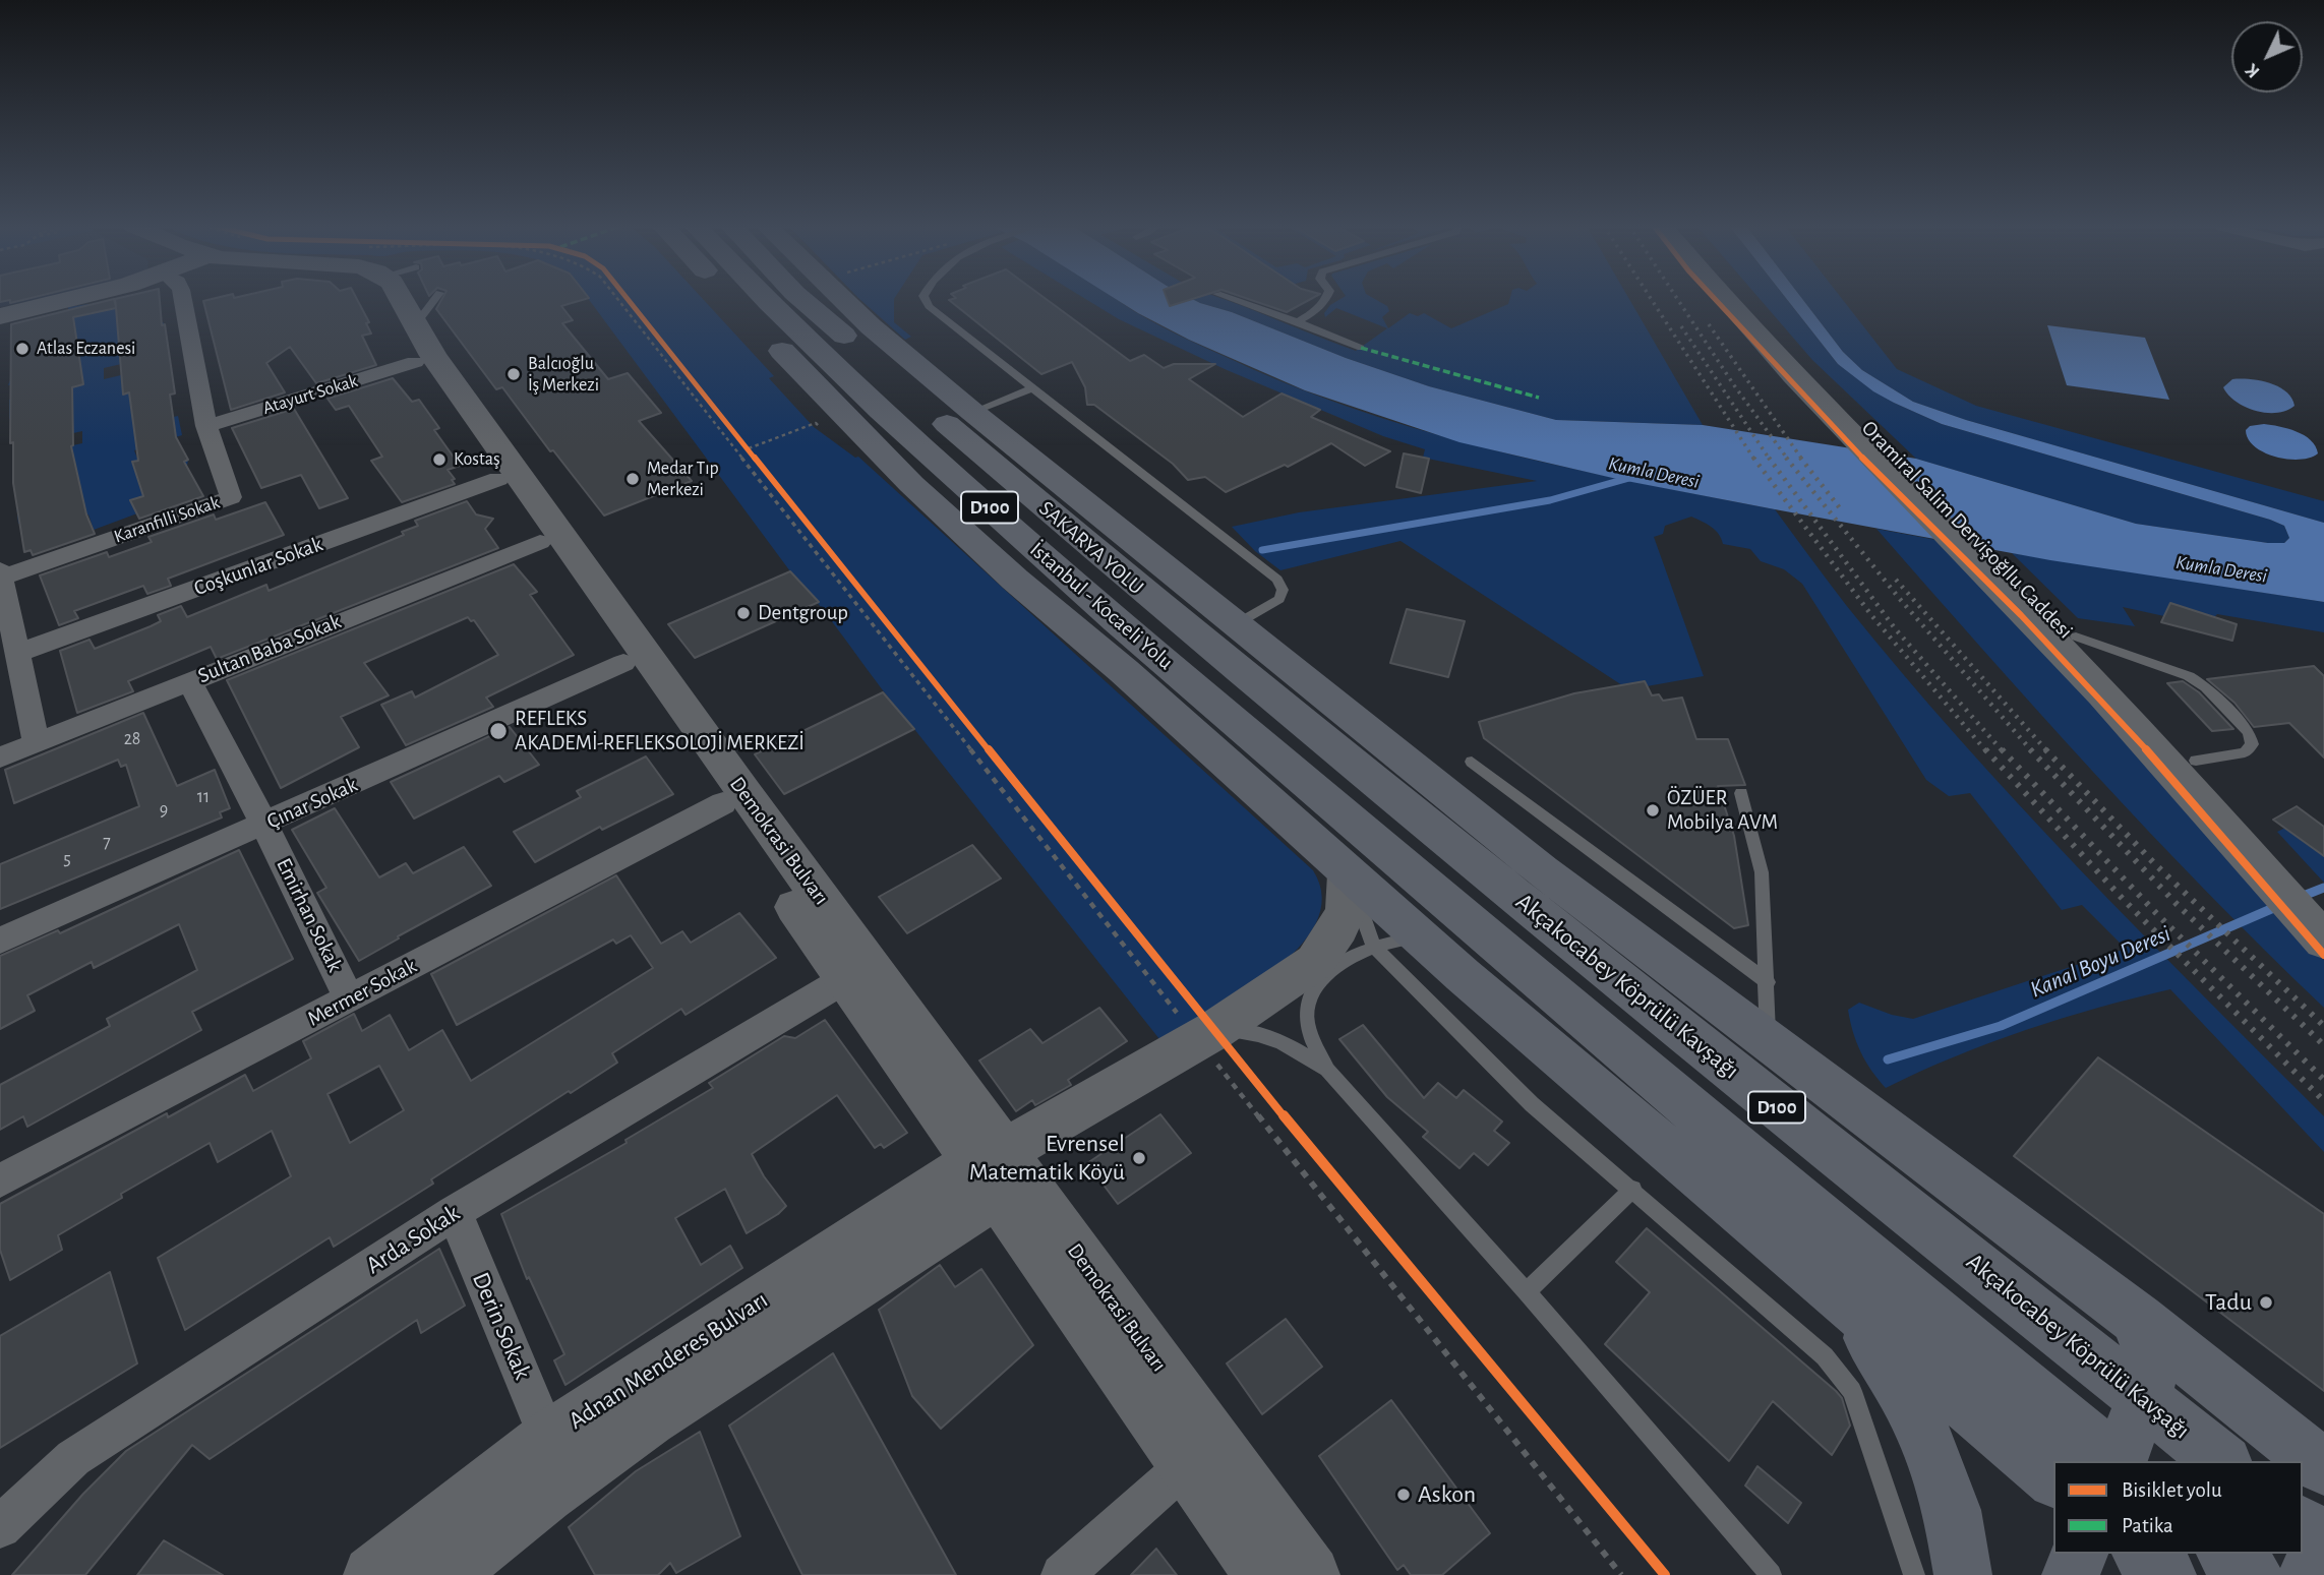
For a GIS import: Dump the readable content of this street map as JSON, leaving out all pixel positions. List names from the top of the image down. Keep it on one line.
{"streets":{"highway":["D100","SAKARYA YOLU","İstanbul - Kocaeli Yolu","Akçakocabey Köprülü Kavşağı"],"main road":["Oramiral Salim Dervişoğllu Caddesi","Demokrasi Bulvarı","Adnan Menderes Bulvarı"],"street":["Atayurt Sokak","Karanfilli Sokak","Coşkunlar Sokak","Sultan Baba Sokak","Çınar Sokak","Emirhan Sokak","Mermer Sokak","Arda Sokak","Derin Sokak"]},"crossings":[["Atayurt Sokak","Karanfilli Sokak"],["Atayurt Sokak","Demokrasi Bulvarı"],["D100","SAKARYA YOLU"],["D100","İstanbul - Kocaeli Yolu"],["D100","Akçakocabey Köprülü Kavşağı"],["SAKARYA YOLU","İstanbul - Kocaeli Yolu"],["SAKARYA YOLU","Akçakocabey Köprülü Kavşağı"],["Coşkunlar Sokak","Demokrasi Bulvarı"],["İstanbul - Kocaeli Yolu","Akçakocabey Köprülü Kavşağı"],["Sultan Baba Sokak","Demokrasi Bulvarı"],["Sultan Baba Sokak","Emirhan Sokak"],["Çınar Sokak","Demokrasi Bulvarı"],["Çınar Sokak","Emirhan Sokak"],["Demokrasi Bulvarı","Mermer Sokak"],["Demokrasi Bulvarı","Arda Sokak"],["Demokrasi Bulvarı","Adnan Menderes Bulvarı"],["Emirhan Sokak","Mermer Sokak"],["Arda Sokak","Derin Sokak"],["Derin Sokak","Adnan Menderes Bulvarı"]],"water":["Kumla Deresi","Kanal Boyu Deresi"],"places":["Atlas Eczanesi","Balcıoğlu İş Merkezi","Kostaş","Medar Tıp Merkezi","Dentgroup","REFLEKS AKADEMİ-REFLEKSOLOJİ MERKEZİ","ÖZÜER Mobilya AVM","Evrensel Matematik Köyü","Tadu","Askon"],"house_numbers":["28","11","9","7","5"],"legend":["Bisiklet yolu","Patika"],"north":"bottom left"}
